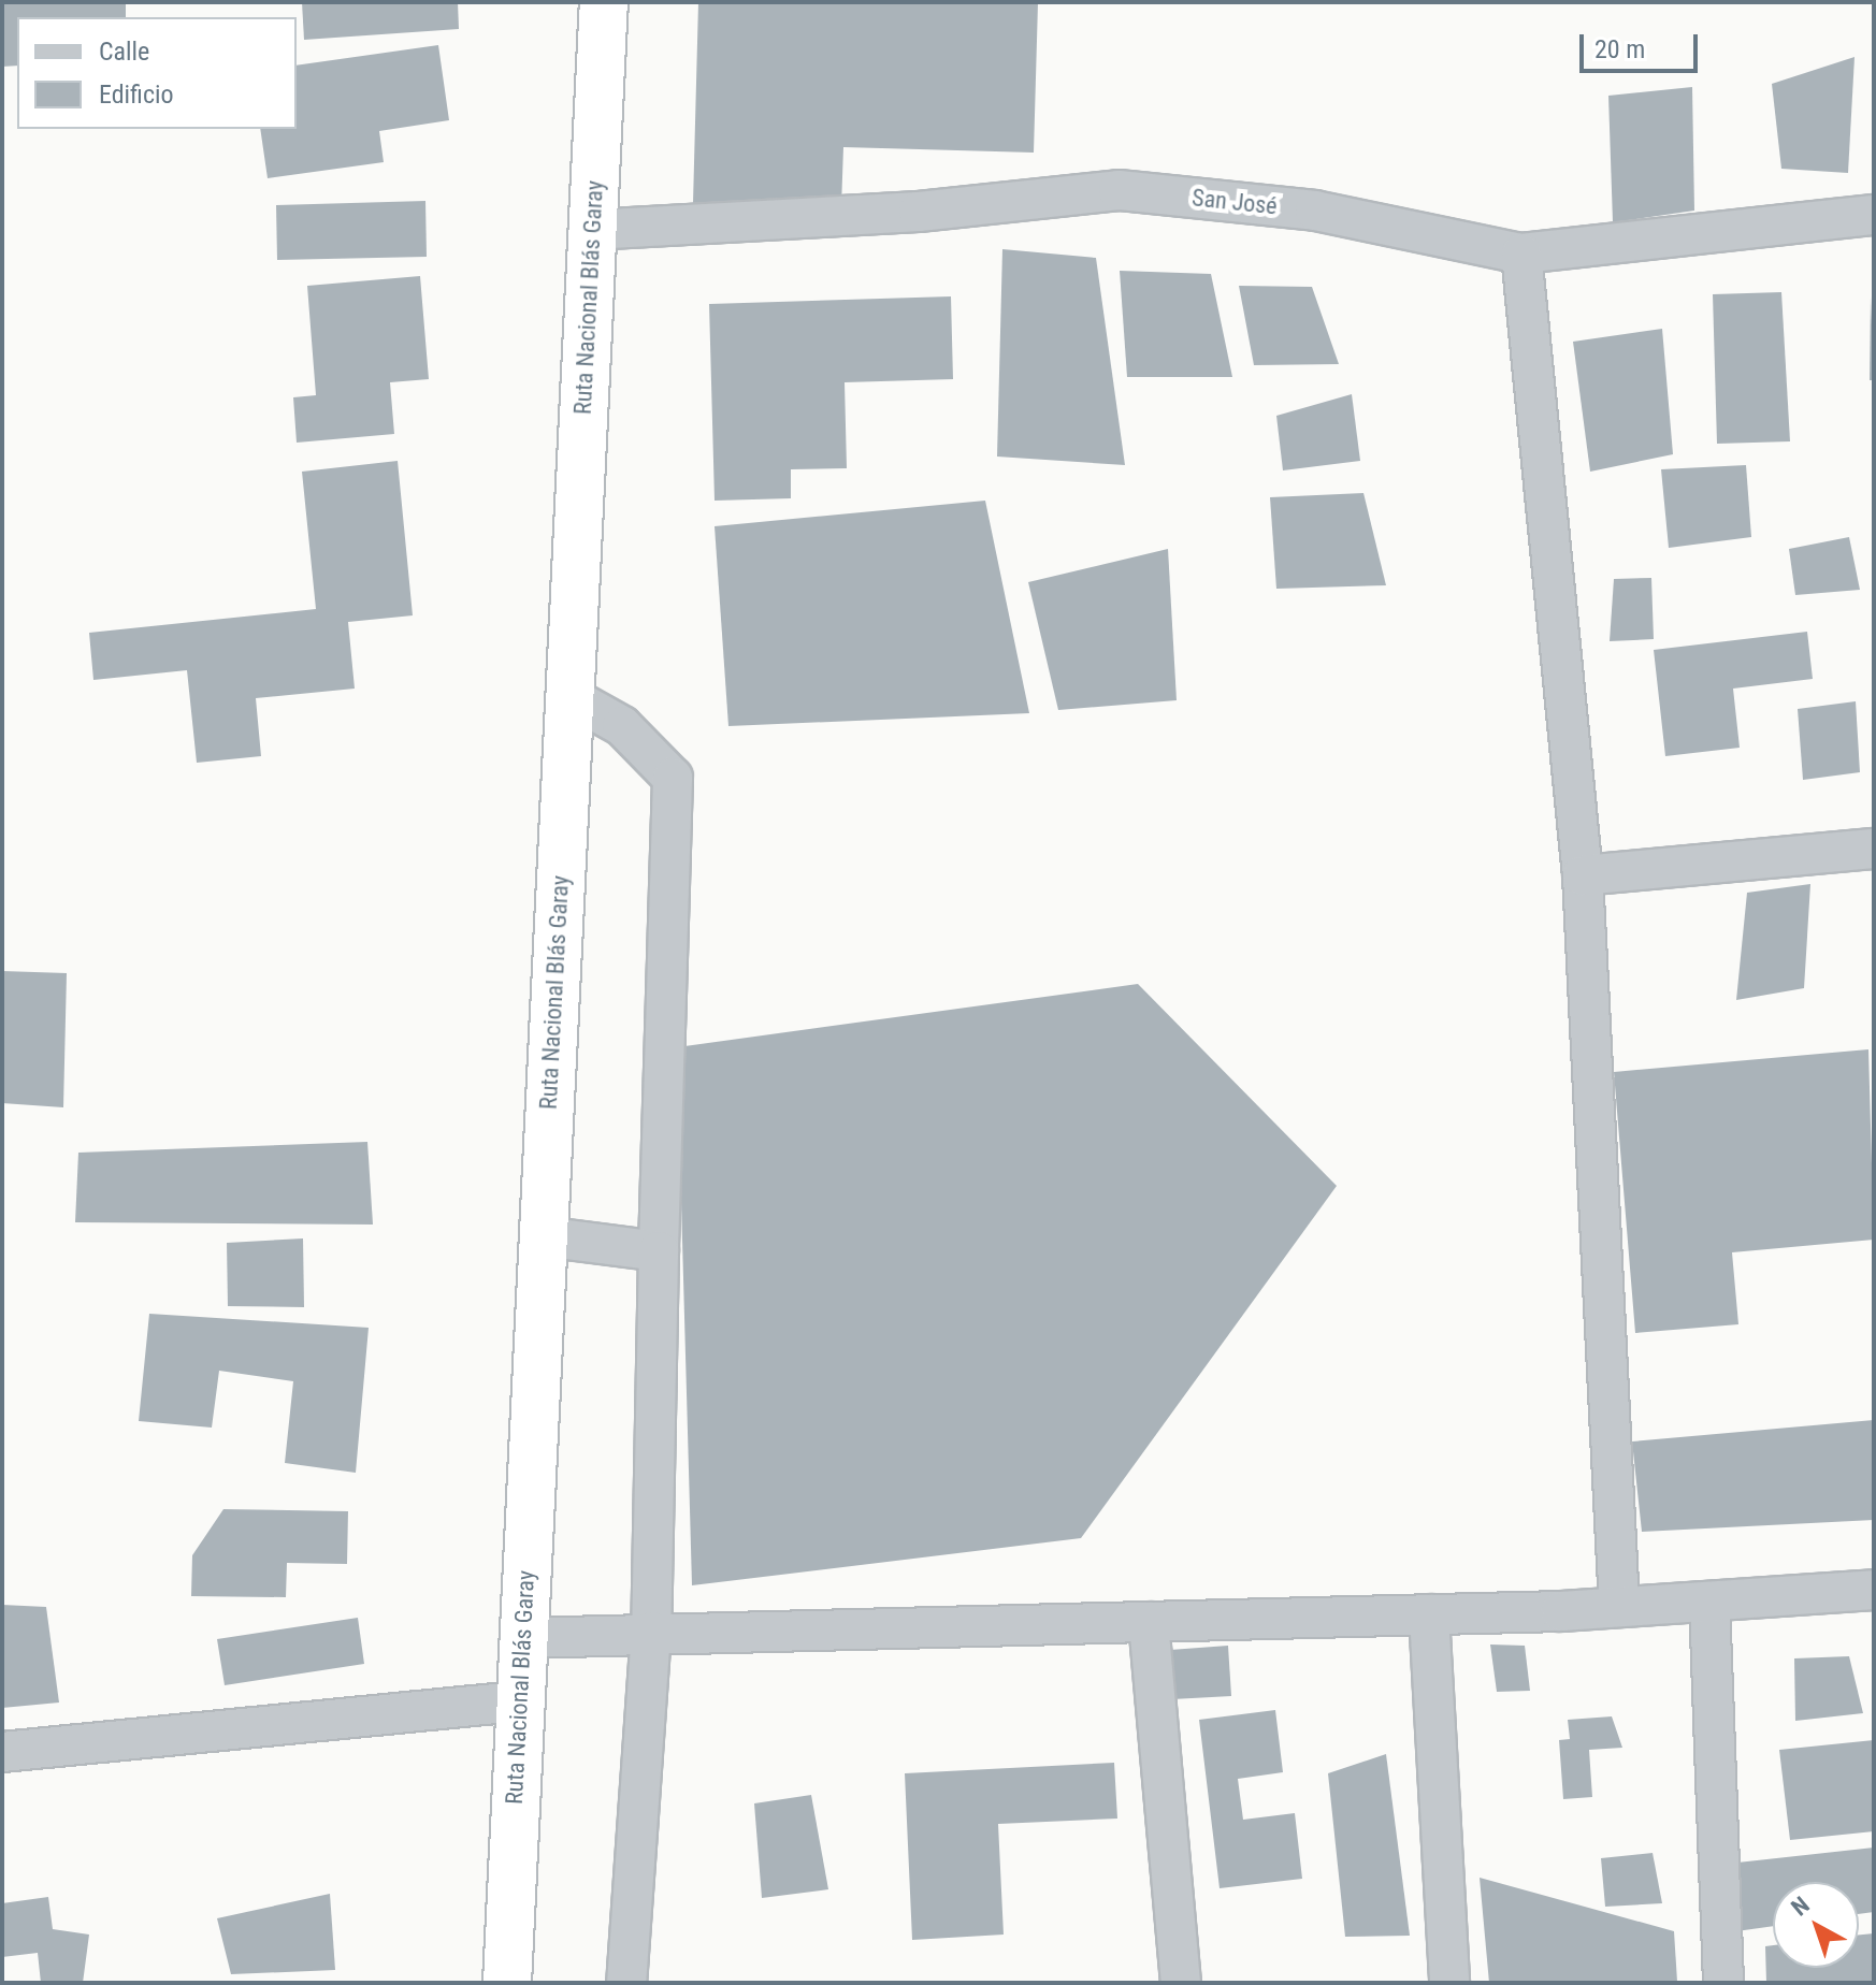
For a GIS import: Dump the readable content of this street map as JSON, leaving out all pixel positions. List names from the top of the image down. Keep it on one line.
{"streets":{"highway":["Ruta Nacional Blás Garay"],"street":["San José"]},"crossings":[["San José","Ruta Nacional Blás Garay"]],"legend":["Calle","Edificio"],"scale_bar":"20 m","north":"top left"}
